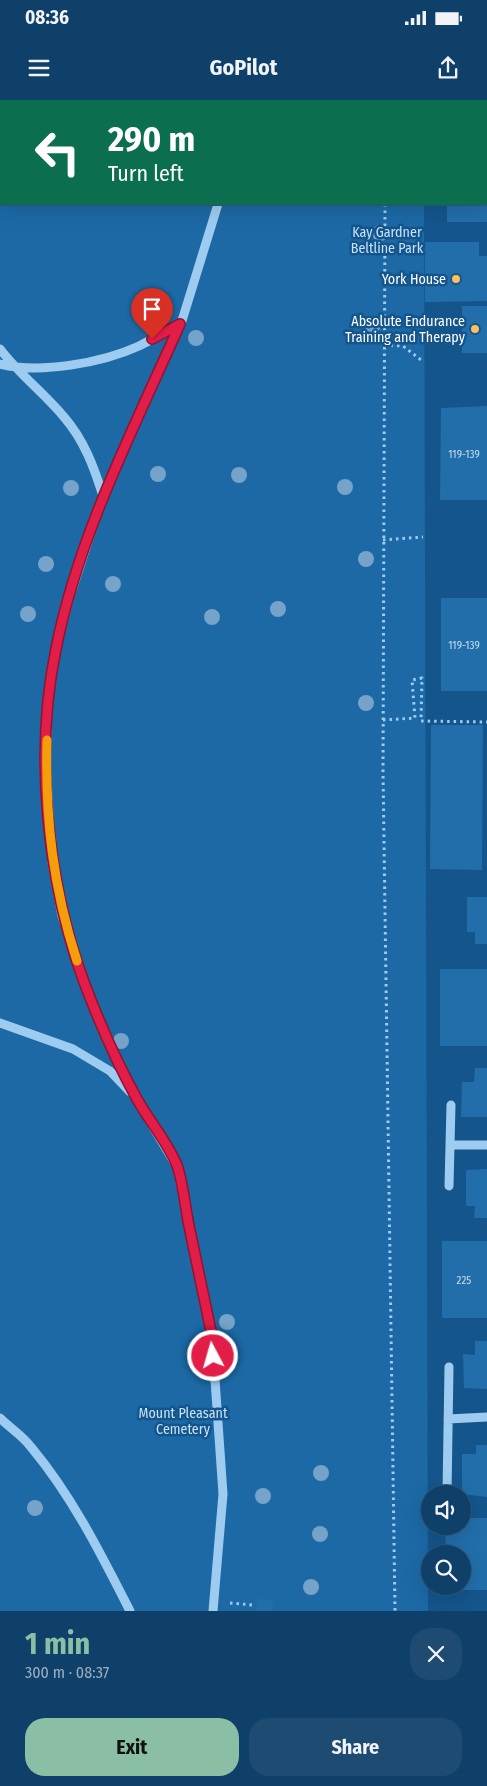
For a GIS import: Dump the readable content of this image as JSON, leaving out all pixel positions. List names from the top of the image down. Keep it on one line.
{"parks":["Kay Gardner Beltline Park","Mount Pleasant Cemetery"],"places":["York House","Absolute Endurance Training and Therapy"],"house_numbers":["119-139","119-139","225"],"page":{"status":"08:36","header":"GoPilot","turn":["290 m","Turn left"],"heading":["1 min","300 m · 08:37"],"buttons":["Exit","Share"]}}
